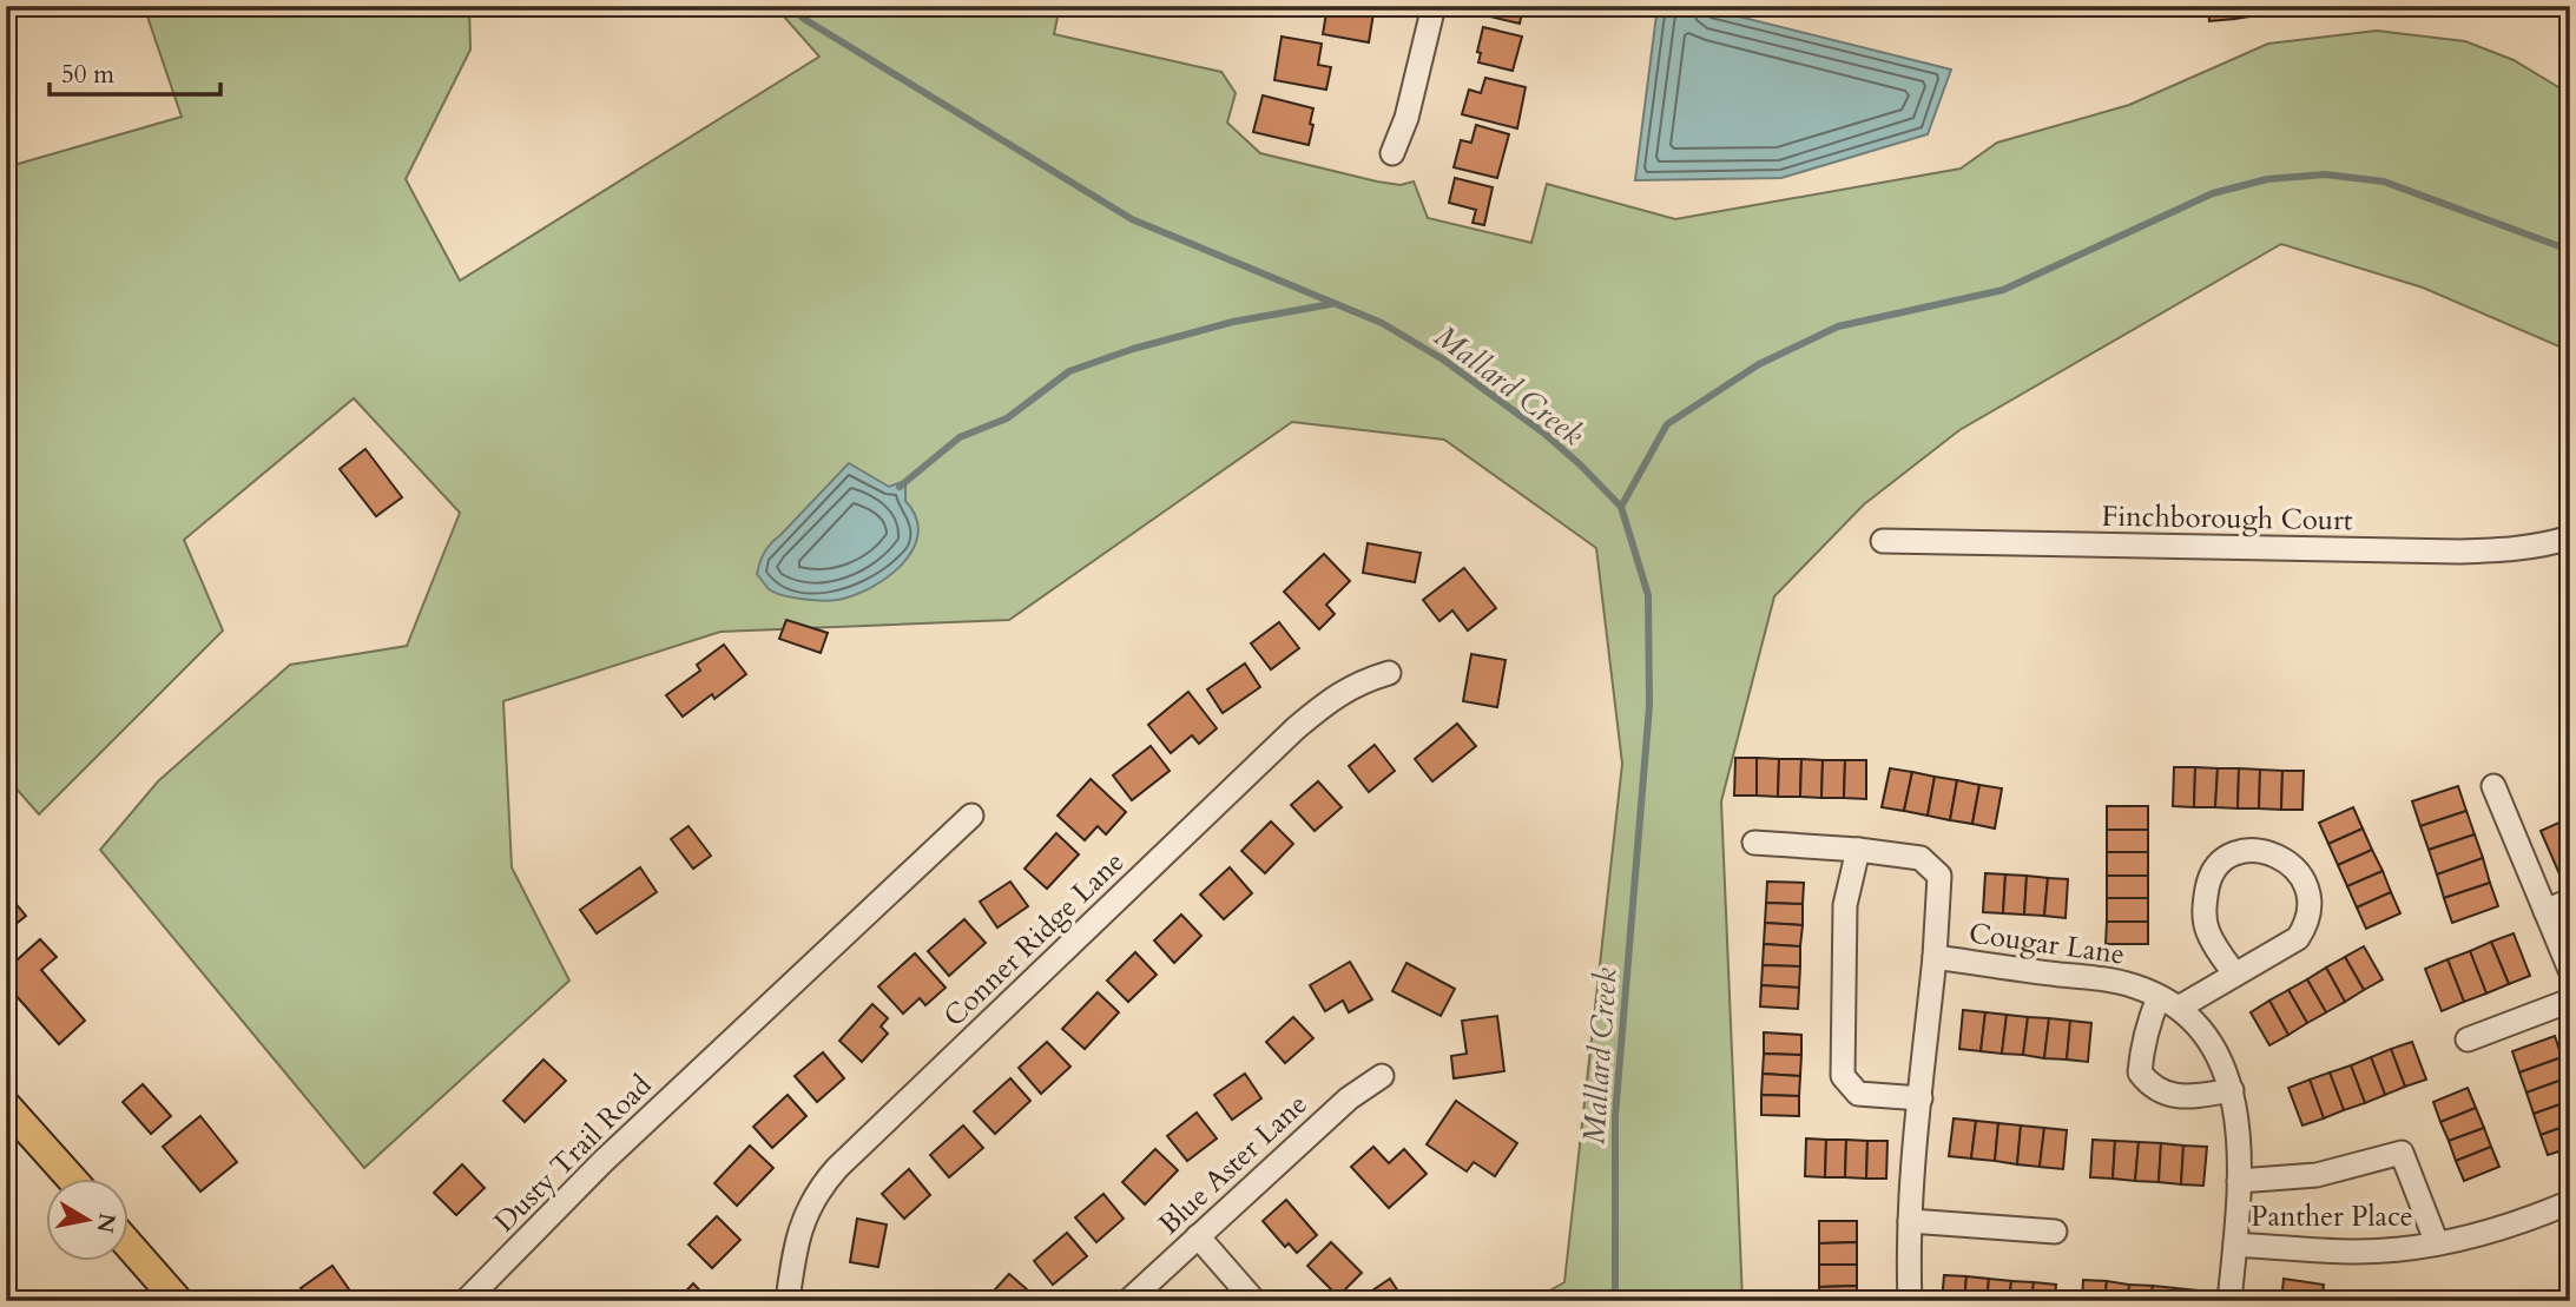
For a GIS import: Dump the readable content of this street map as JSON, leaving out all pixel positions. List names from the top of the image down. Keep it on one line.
{"streets":{"street":["Finchborough Court","Conner Ridge Lane","Cougar Lane","Dusty Trail Road","Blue Aster Lane","Panther Place"]},"crossings":[["Cougar Lane","Panther Place"]],"water":["Mallard Creek"],"scale_bar":"50 m","north":"right"}
